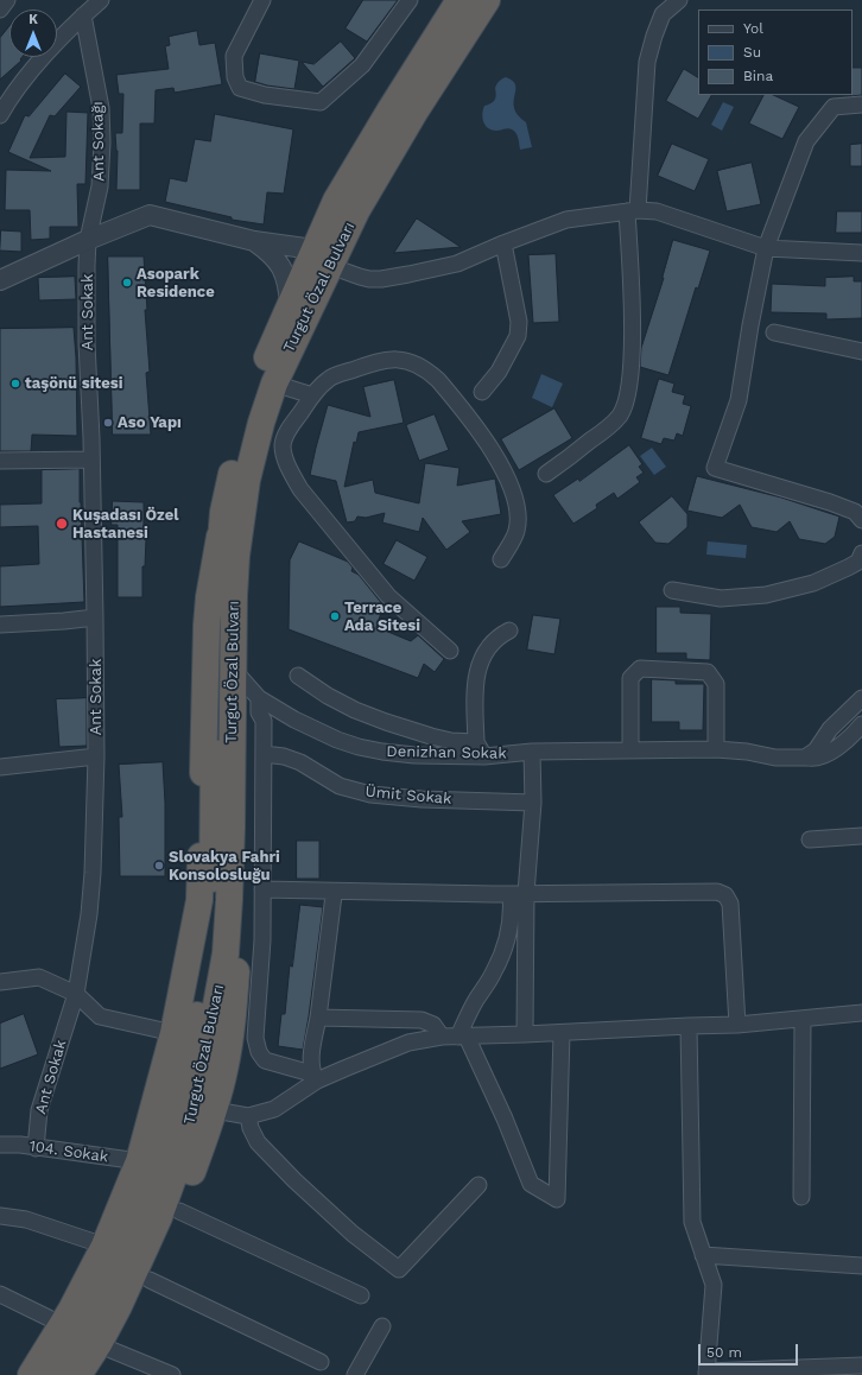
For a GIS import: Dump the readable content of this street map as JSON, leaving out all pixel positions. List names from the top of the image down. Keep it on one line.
{"streets":{"highway":["Turgut Özal Bulvarı"],"street":["Ant Sokağı","Ant Sokak","Denizhan Sokak","Ümit Sokak","104. Sokak"]},"crossings":[["Ant Sokağı","Ant Sokak"],["Ant Sokak","104. Sokak"]],"places":["Asopark Residence","taşönü sitesi","Aso Yapı","Kuşadası Özel Hastanesi","Terrace Ada Sitesi","Slovakya Fahri Konsolosluğu"],"legend":["Yol","Su","Bina"],"scale_bar":"50 m","north":"top"}
